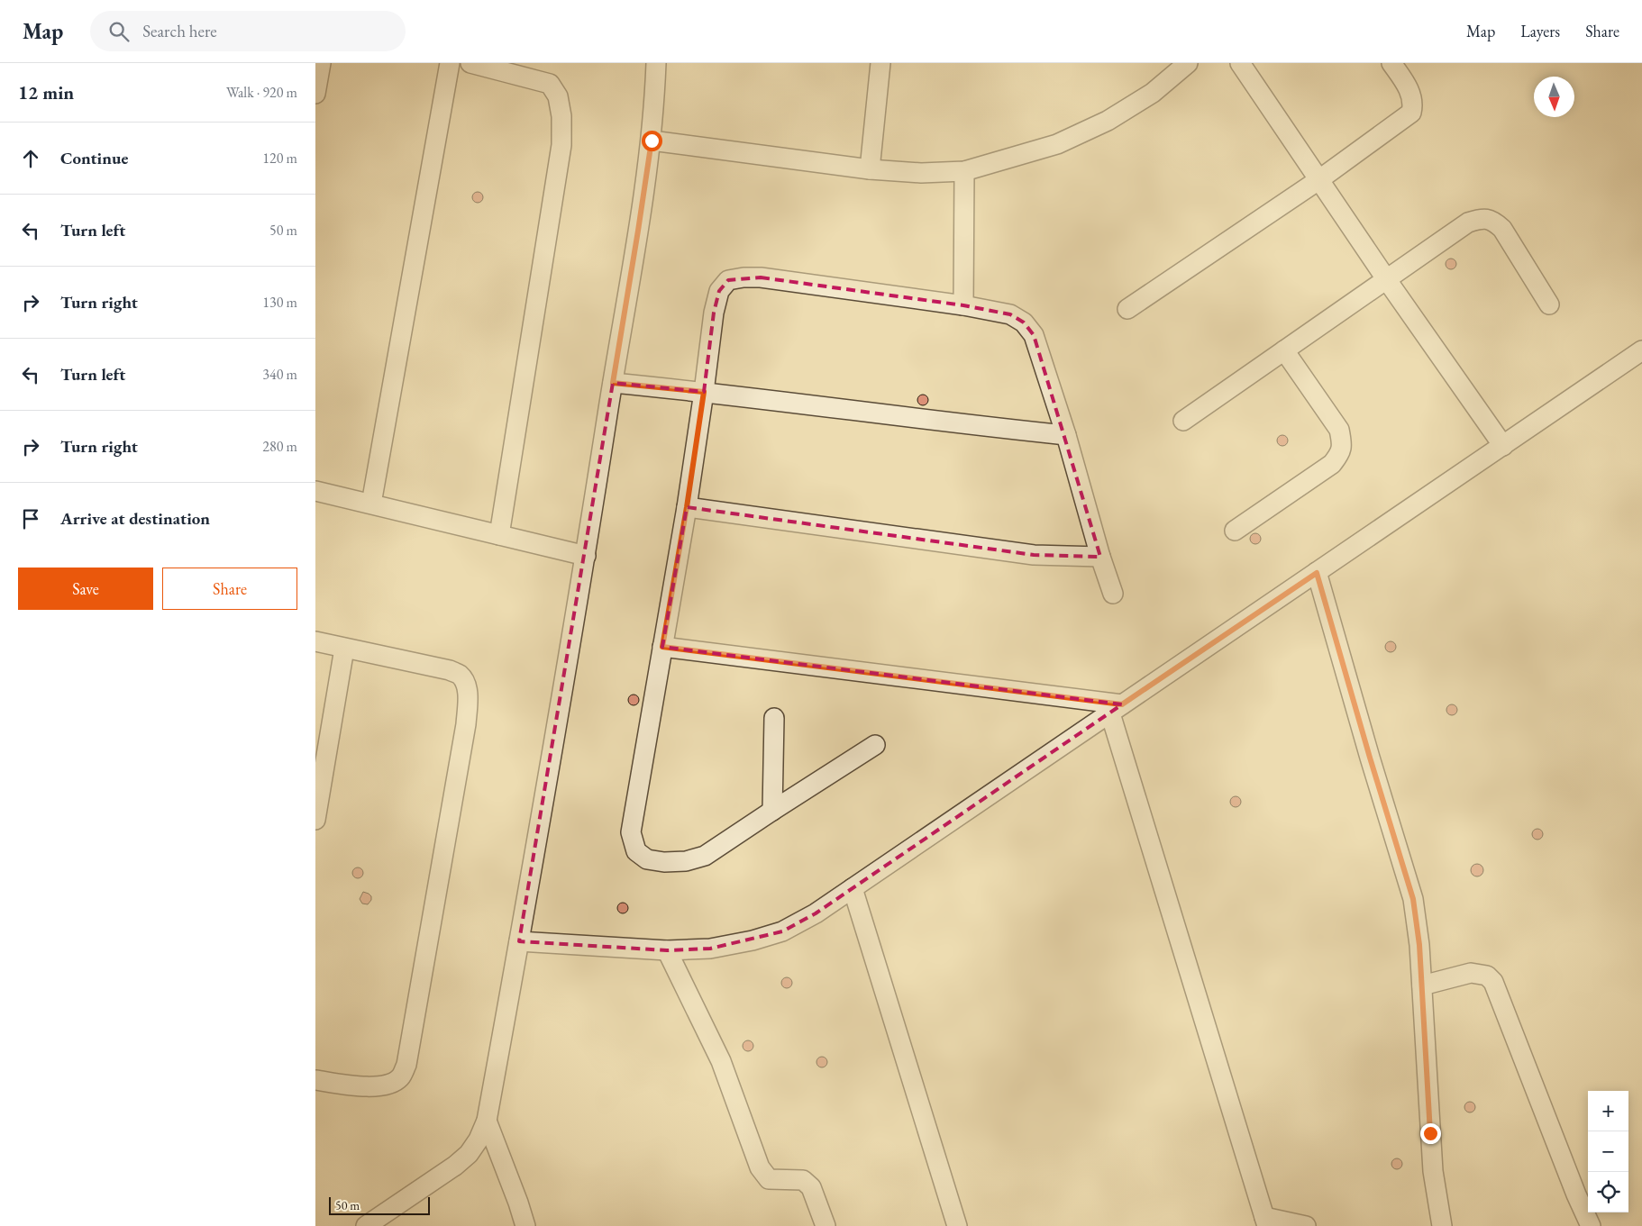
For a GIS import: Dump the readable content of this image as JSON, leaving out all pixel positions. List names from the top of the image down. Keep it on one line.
{"scale_bar":"50 m","north":"bottom","page":{"header":"Map","search":"Search here","nav":["Map","Layers","Share"],"heading":["12 min","Walk · 920 m"],"list":[["Continue","120 m"],["Turn left","50 m"],["Turn right","130 m"],["Turn left","340 m"],["Turn right","280 m"],"Arrive at destination"],"buttons":["Save","Share"],"map_buttons":["+","−"],"scale":"50 m"}}
